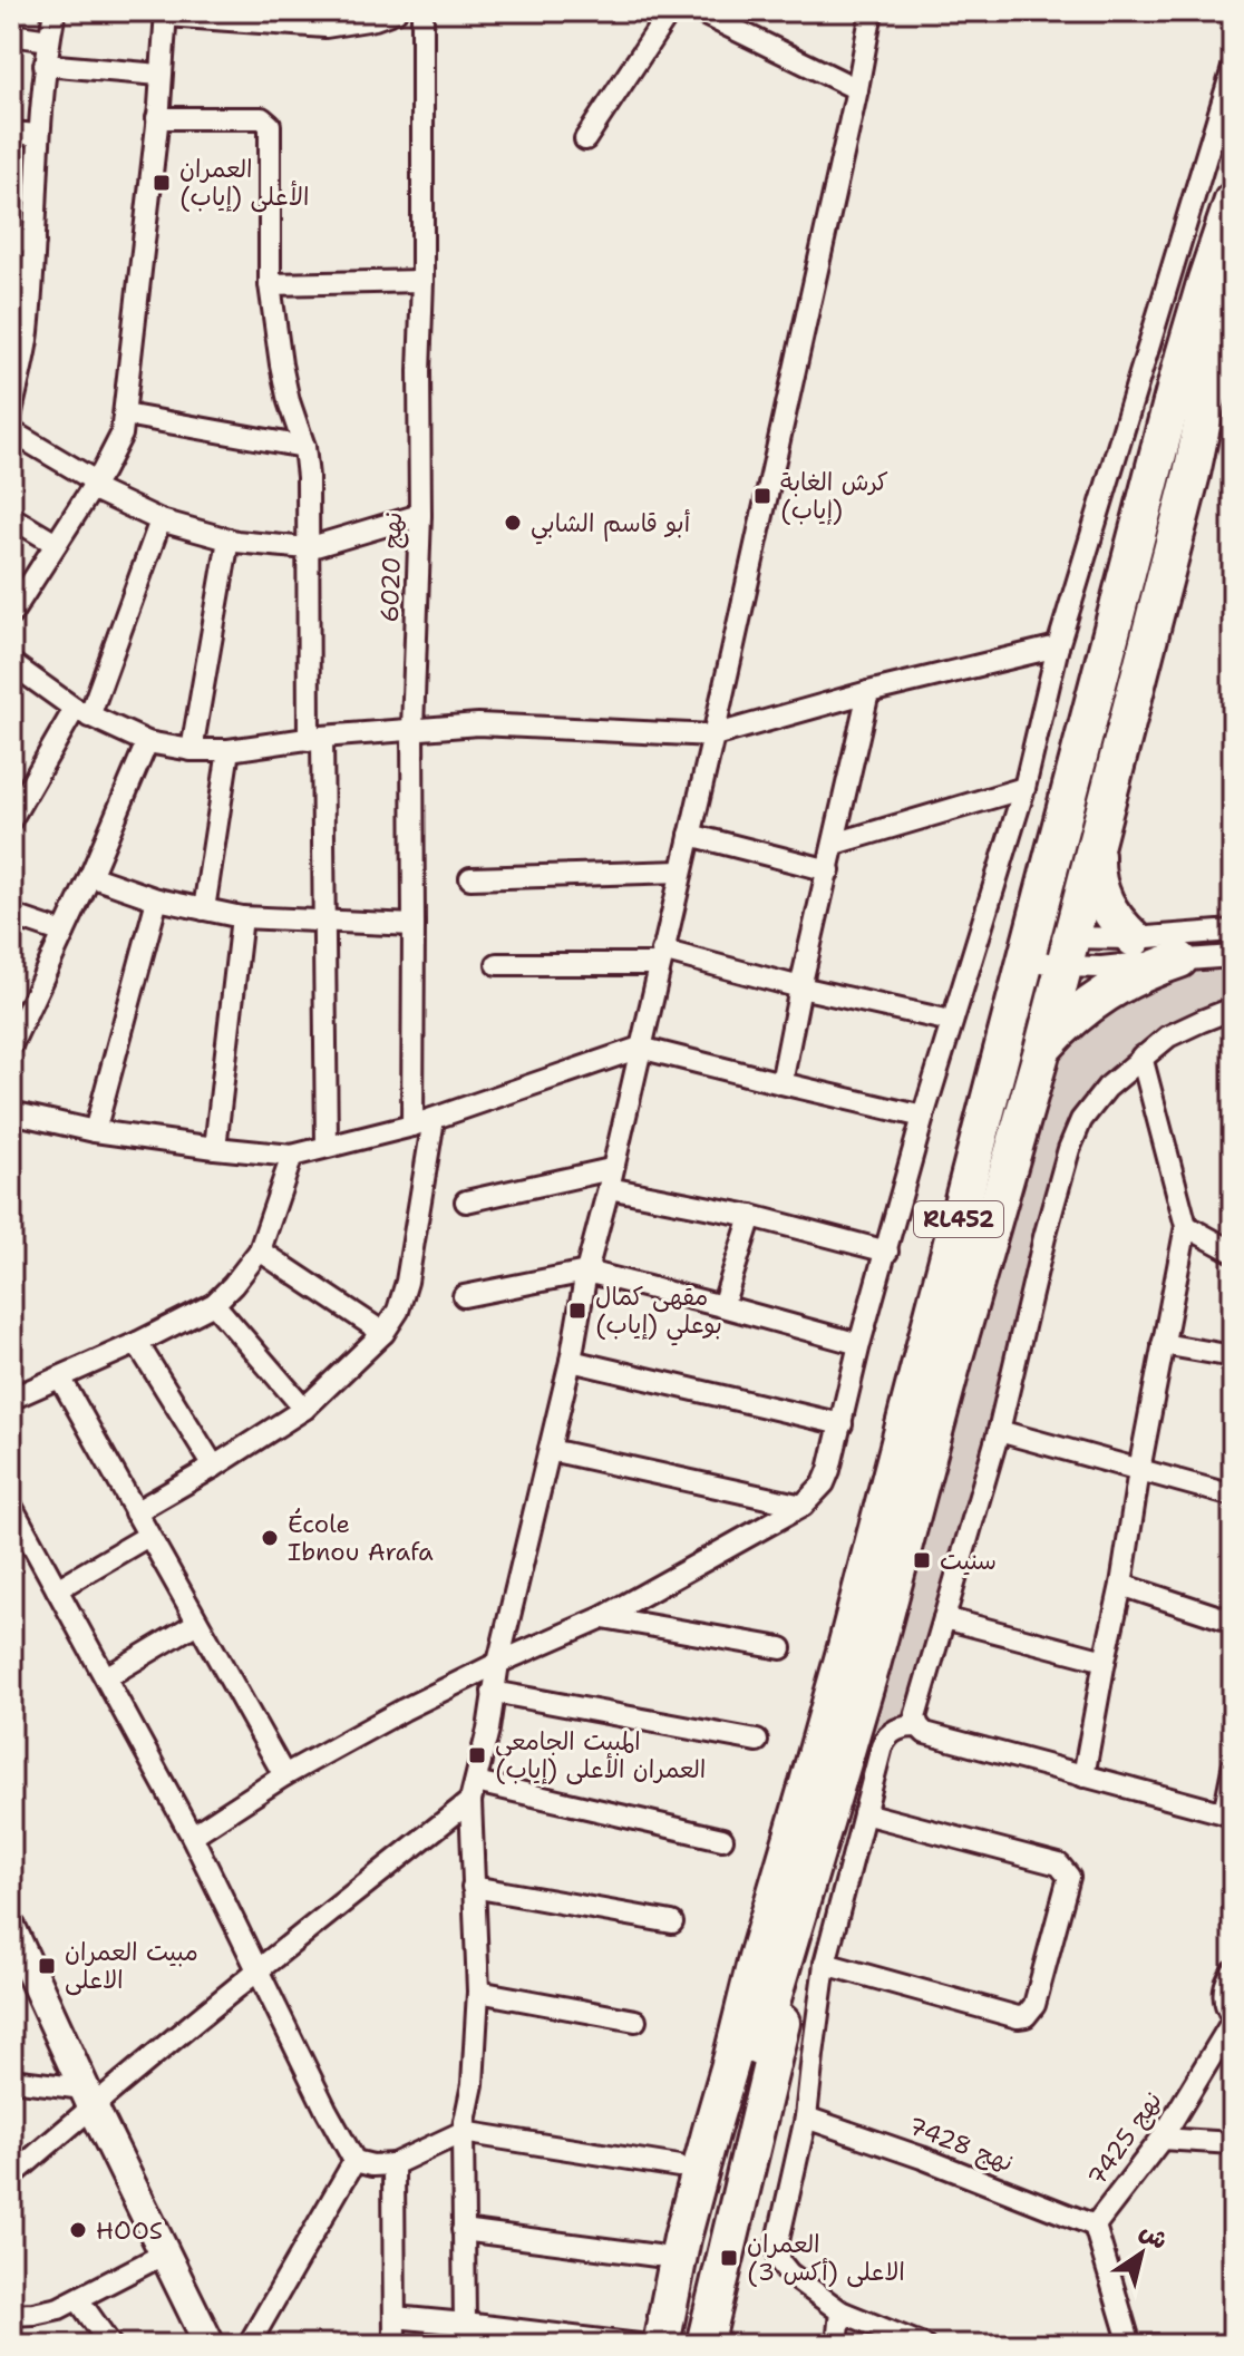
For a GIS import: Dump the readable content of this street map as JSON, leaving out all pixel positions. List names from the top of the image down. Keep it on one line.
{"streets":{"highway":["RL452"],"street":["نهج 6020","نهج 7425","نهج 7428"]},"crossings":[["نهج 7425","نهج 7428"]],"places":{"transit":["العمران الأعلى (إياب)","كرش الغابة (إياب)","مقهى كمال بوعلي (إياب)","سنيت","المبيت الجامعي العمران الأعلى (إياب)","مبيت العمران الاعلى","العمران الاعلى (أكس 3)"],"other":["أبو قاسم الشابي","École Ibnou Arafa","HOOS"]},"north":"top right"}
